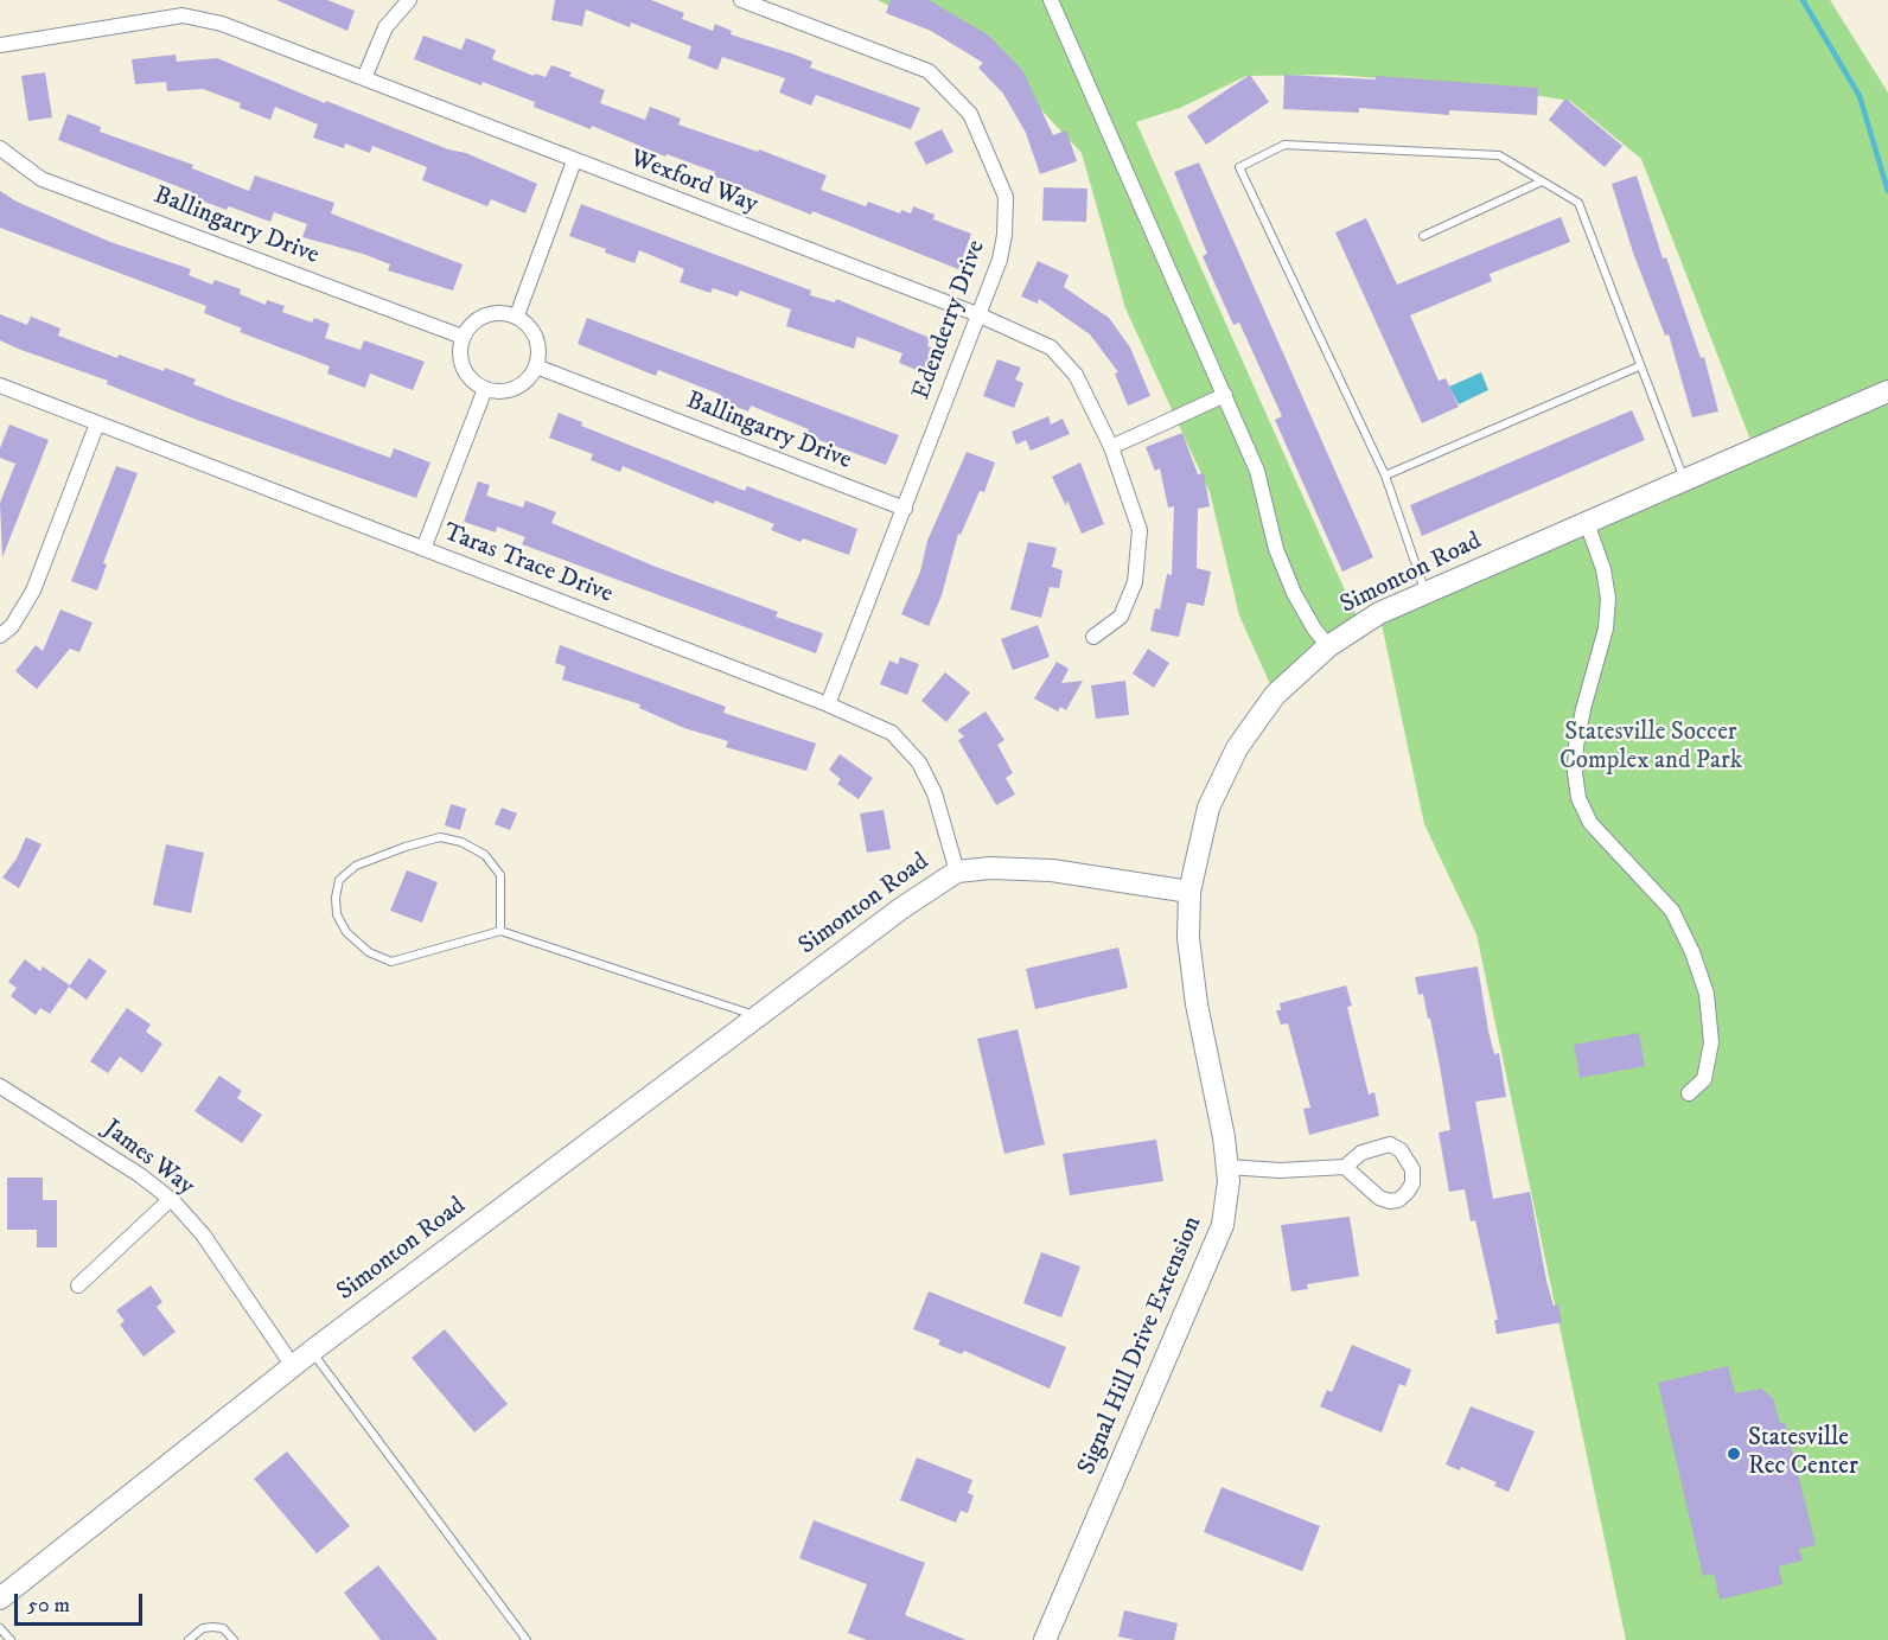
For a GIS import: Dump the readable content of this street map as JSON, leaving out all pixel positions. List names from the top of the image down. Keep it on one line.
{"streets":{"street":["Wexford Way","Ballingarry Drive","Edenderry Drive","Taras Trace Drive","Simonton Road","James Way","Signal Hill Drive Extension"]},"crossings":[["Wexford Way","Edenderry Drive"],["Ballingarry Drive","Edenderry Drive"],["Edenderry Drive","Taras Trace Drive"],["Taras Trace Drive","Simonton Road"],["Simonton Road","James Way"],["Simonton Road","Signal Hill Drive Extension"]],"parks":["Statesville Soccer Complex and Park"],"places":["Statesville Rec Center"],"scale_bar":"50 m"}
